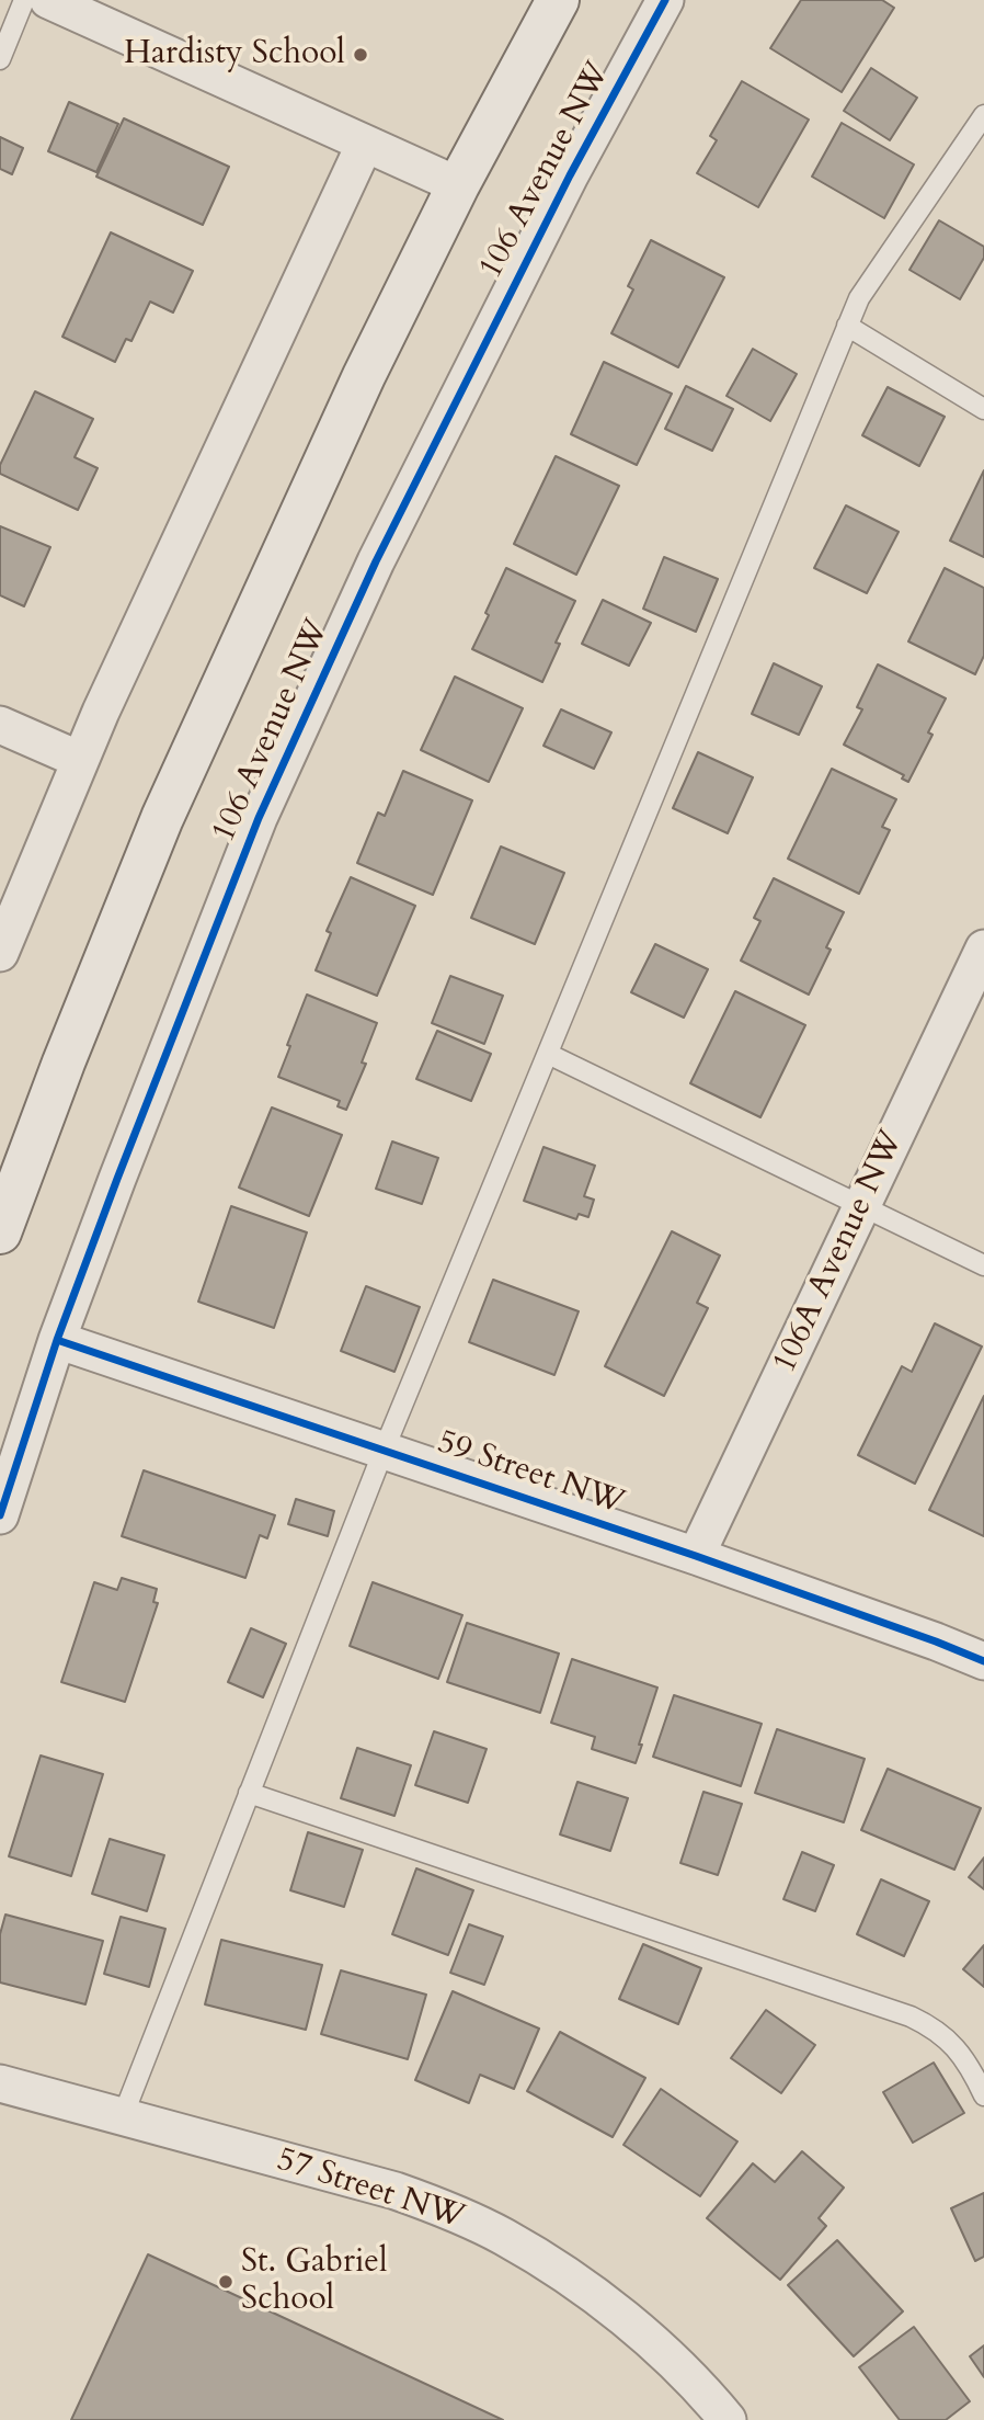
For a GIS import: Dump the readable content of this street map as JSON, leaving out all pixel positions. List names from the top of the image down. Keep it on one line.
{"streets":{"main road":["106 Avenue NW"],"street":["106A Avenue NW","59 Street NW","57 Street NW"]},"crossings":[["106 Avenue NW","59 Street NW"],["106A Avenue NW","59 Street NW"]],"places":["Hardisty School","St. Gabriel School"]}
